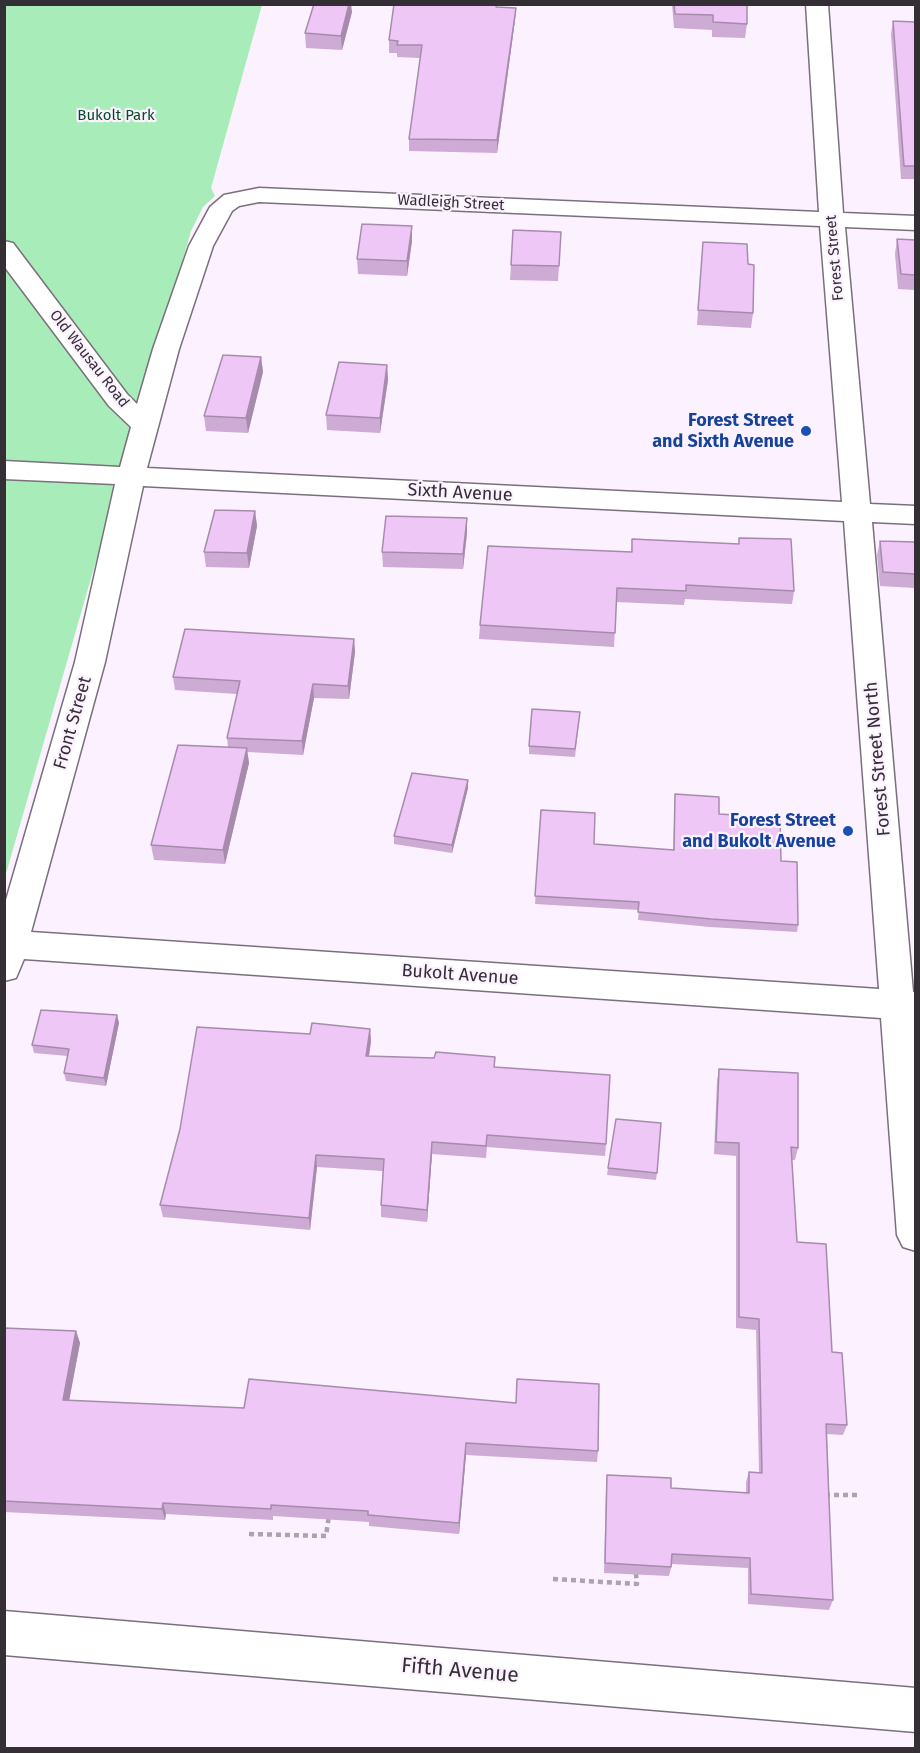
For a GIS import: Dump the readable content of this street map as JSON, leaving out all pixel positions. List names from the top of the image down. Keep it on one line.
{"streets":{"street":["Wadleigh Street","Forest Street","Old Wausau Road","Sixth Avenue","Front Street","Forest Street North","Bukolt Avenue","Fifth Avenue"]},"crossings":[["Wadleigh Street","Forest Street"],["Wadleigh Street","Old Wausau Road"],["Forest Street","Sixth Avenue"],["Forest Street","Forest Street North"],["Sixth Avenue","Front Street"],["Sixth Avenue","Forest Street North"],["Front Street","Bukolt Avenue"],["Forest Street North","Bukolt Avenue"]],"parks":["Bukolt Park"],"places":["Forest Street and Sixth Avenue","Forest Street and Bukolt Avenue"]}
